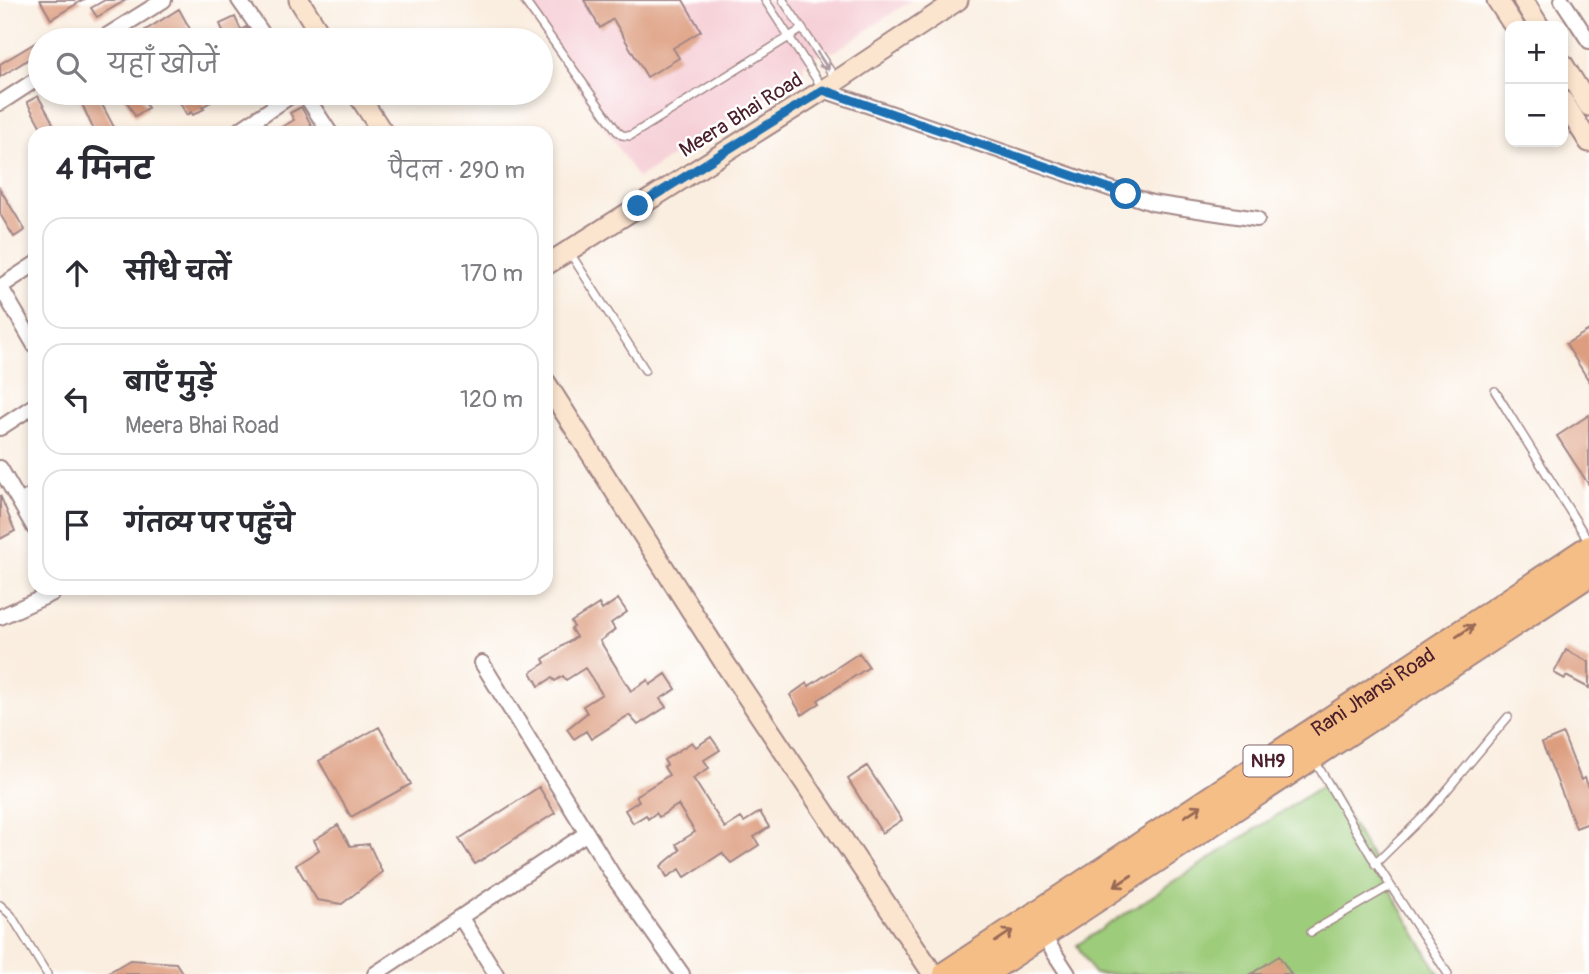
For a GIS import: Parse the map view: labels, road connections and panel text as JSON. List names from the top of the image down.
{
  "streets": {
    "highway": ["Rani Jhansi Road", "NH9"],
    "street": ["Meera Bhai Road"]
  },
  "page": {
    "map_buttons": ["+", "−"],
    "search": "यहाँ खोजें",
    "heading": ["4 मिनट", "पैदल · 290 m"],
    "list": [
      ["सीधे चलें", "170 m"],
      ["बाएँ मुड़ें", "Meera Bhai Road", "120 m"],
      "गंतव्य पर पहुँचे"
    ]
  }
}
